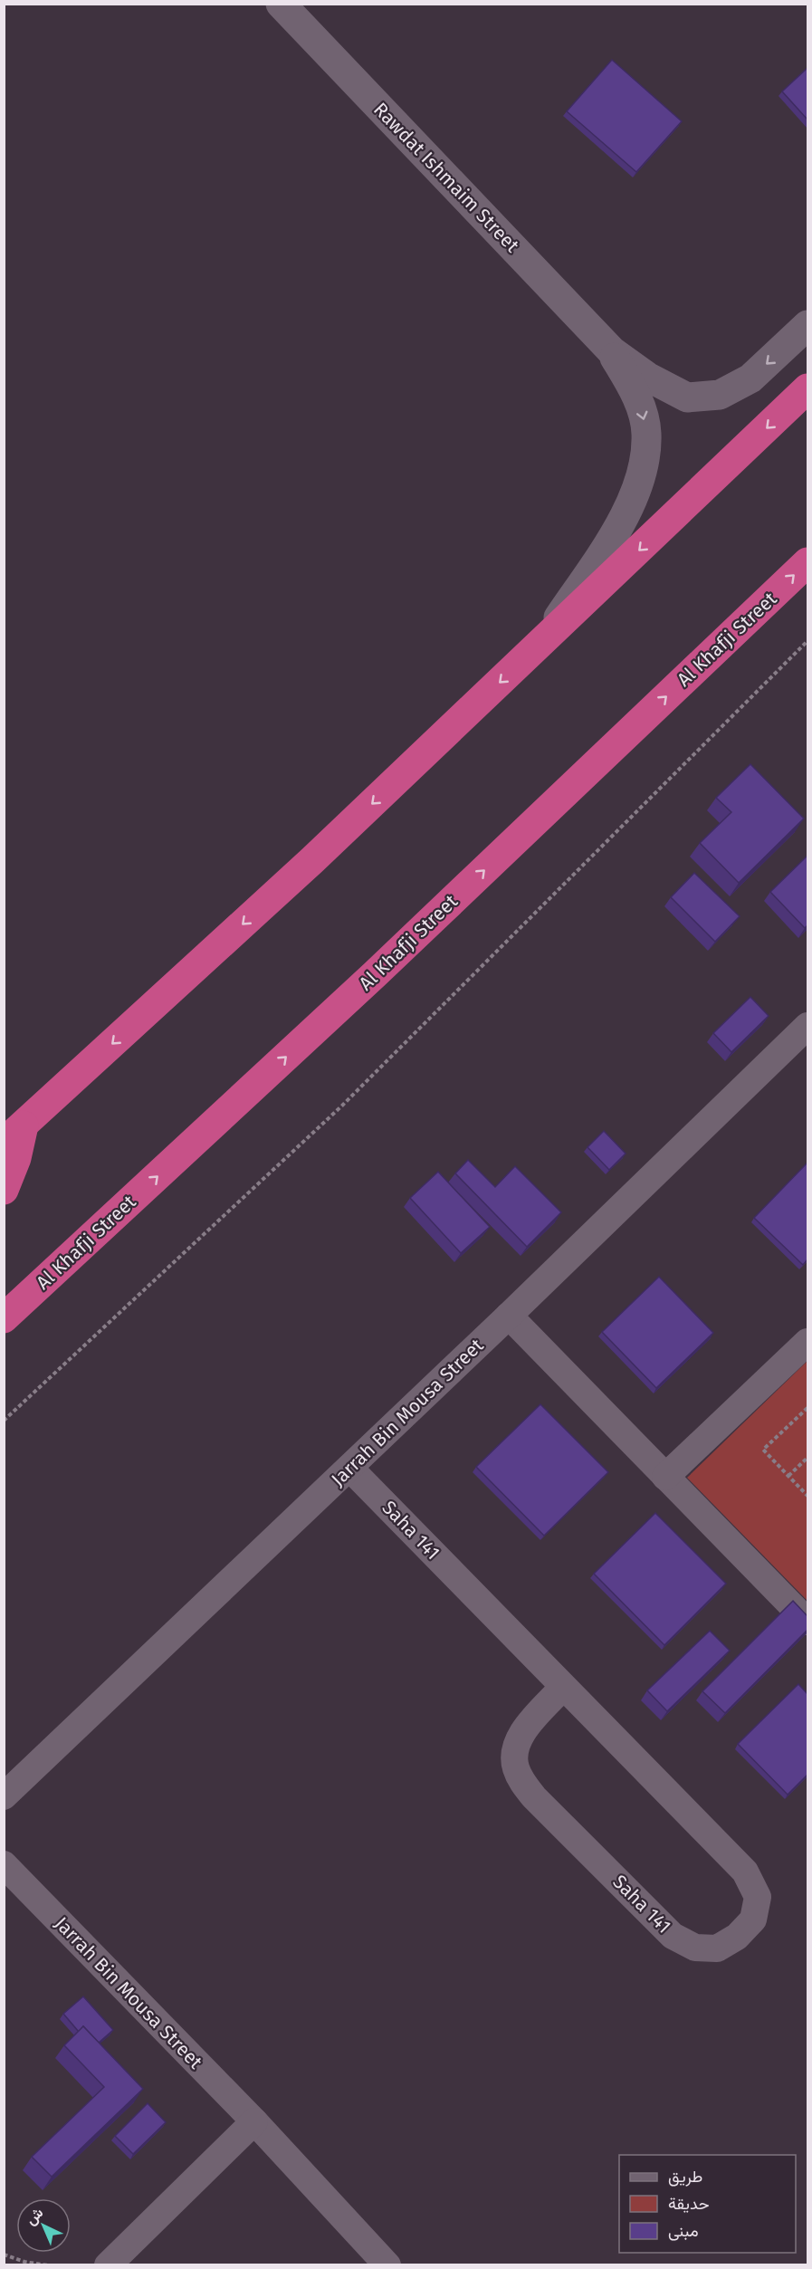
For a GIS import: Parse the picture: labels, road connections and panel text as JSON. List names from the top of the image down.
{
  "streets": {
    "highway": ["Al Khafji Street"],
    "street": ["Rawdat Ishmaim Street", "Jarrah Bin Mousa Street", "Saha 141"]
  },
  "crossings": [
    ["Jarrah Bin Mousa Street", "Saha 141"]
  ],
  "legend": ["طريق", "حديقة", "مبنى"],
  "north": "top left"
}
